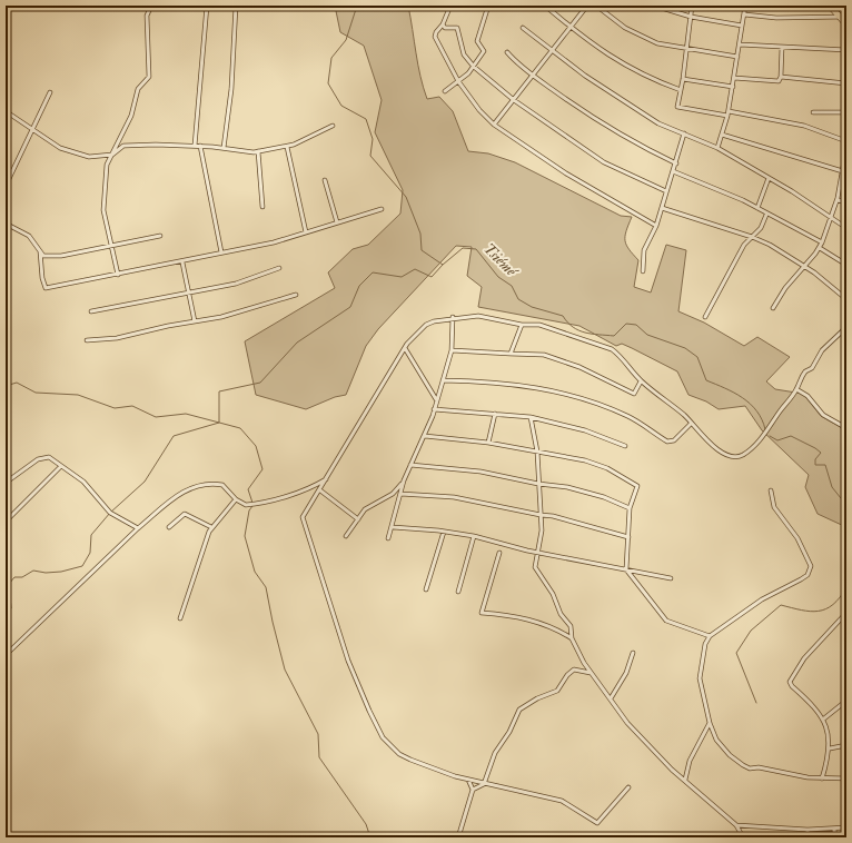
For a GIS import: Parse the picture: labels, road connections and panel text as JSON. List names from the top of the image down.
{
  "water": ["Tsiémé"]
}
